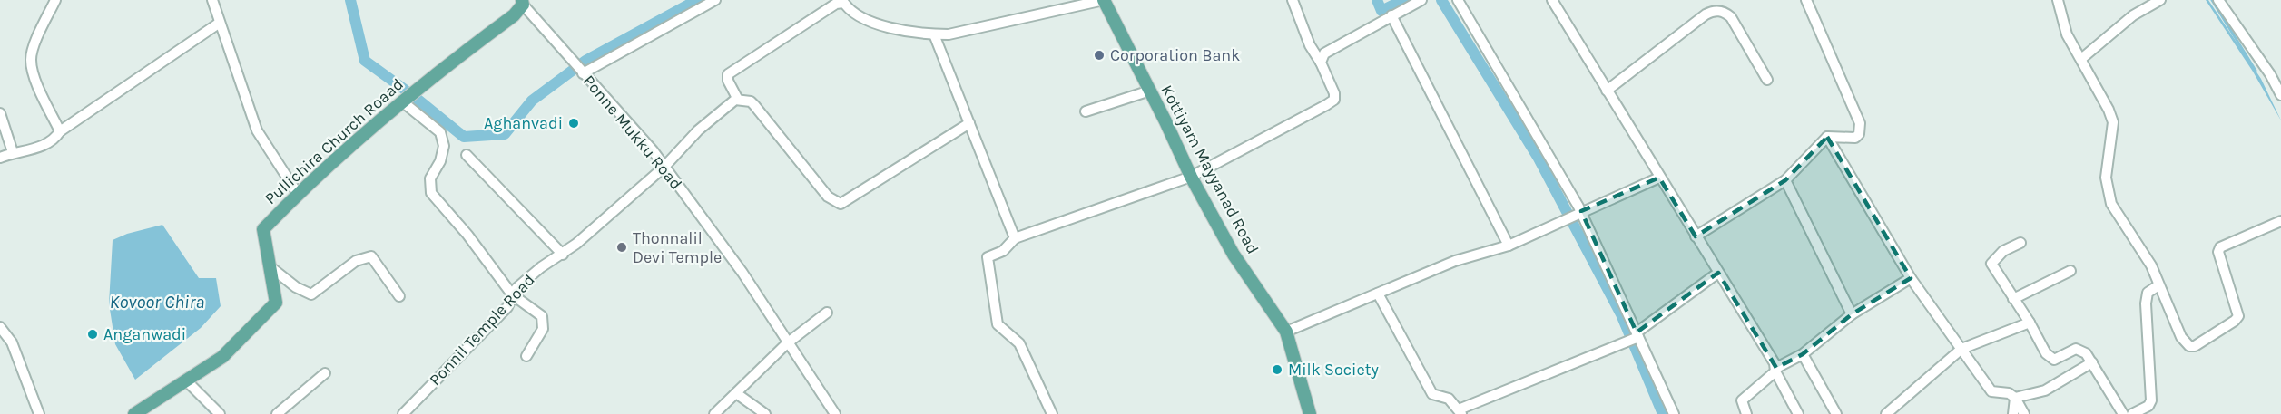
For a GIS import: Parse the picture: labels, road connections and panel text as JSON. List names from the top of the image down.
{
  "streets": {
    "main road": ["Pullichira Church Roaad", "Kottiyam Mayyanad Road"],
    "street": ["Ponne Mukku Road", "Ponnil Temple Road"]
  },
  "crossings": [
    ["Ponne Mukku Road", "Pullichira Church Roaad"],
    ["Ponne Mukku Road", "Ponnil Temple Road"]
  ],
  "water": ["Kovoor Chira"],
  "places": [
    "Corporation Bank",
    "Aghanvadi",
    "Thonnalil Devi Temple",
    "Anganwadi",
    "Milk Society"
  ]
}
